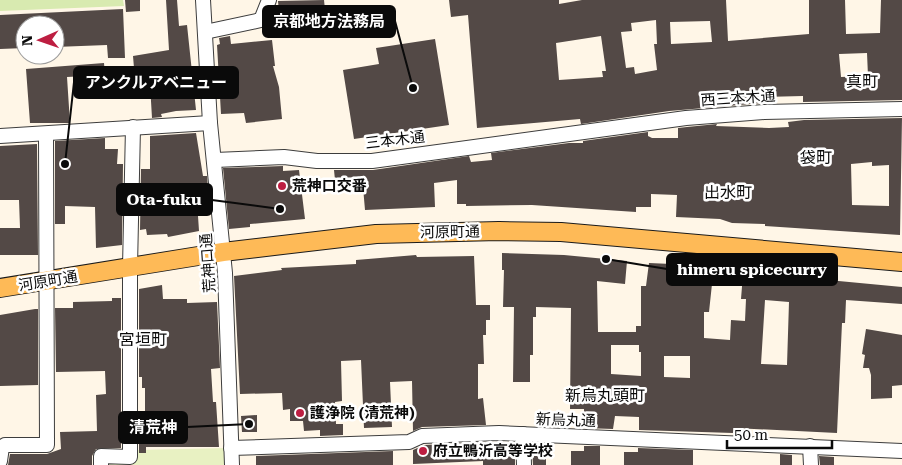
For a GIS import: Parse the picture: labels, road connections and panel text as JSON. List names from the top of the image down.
{
  "streets": {
    "main road": ["河原町通"],
    "street": [
      "西三本木通",
      "三本木通",
      "荒神口通",
      "新烏丸通"
    ]
  },
  "crossings": [
    ["西三本木通", "三本木通"],
    ["三本木通", "荒神口通"],
    ["河原町通", "荒神口通"],
    ["荒神口通", "新烏丸通"]
  ],
  "districts": [
    "真町",
    "袋町",
    "出水町",
    "宮垣町",
    "新烏丸頭町"
  ],
  "places": [
    "京都地方法務局",
    "アンクルアベニュー",
    "荒神口交番",
    "Ota-fuku",
    "himeru spicecurry",
    "護浄院 (清荒神)",
    "清荒神",
    "府立鴨沂高等学校"
  ],
  "scale_bar": "50 m",
  "north": "left"
}
